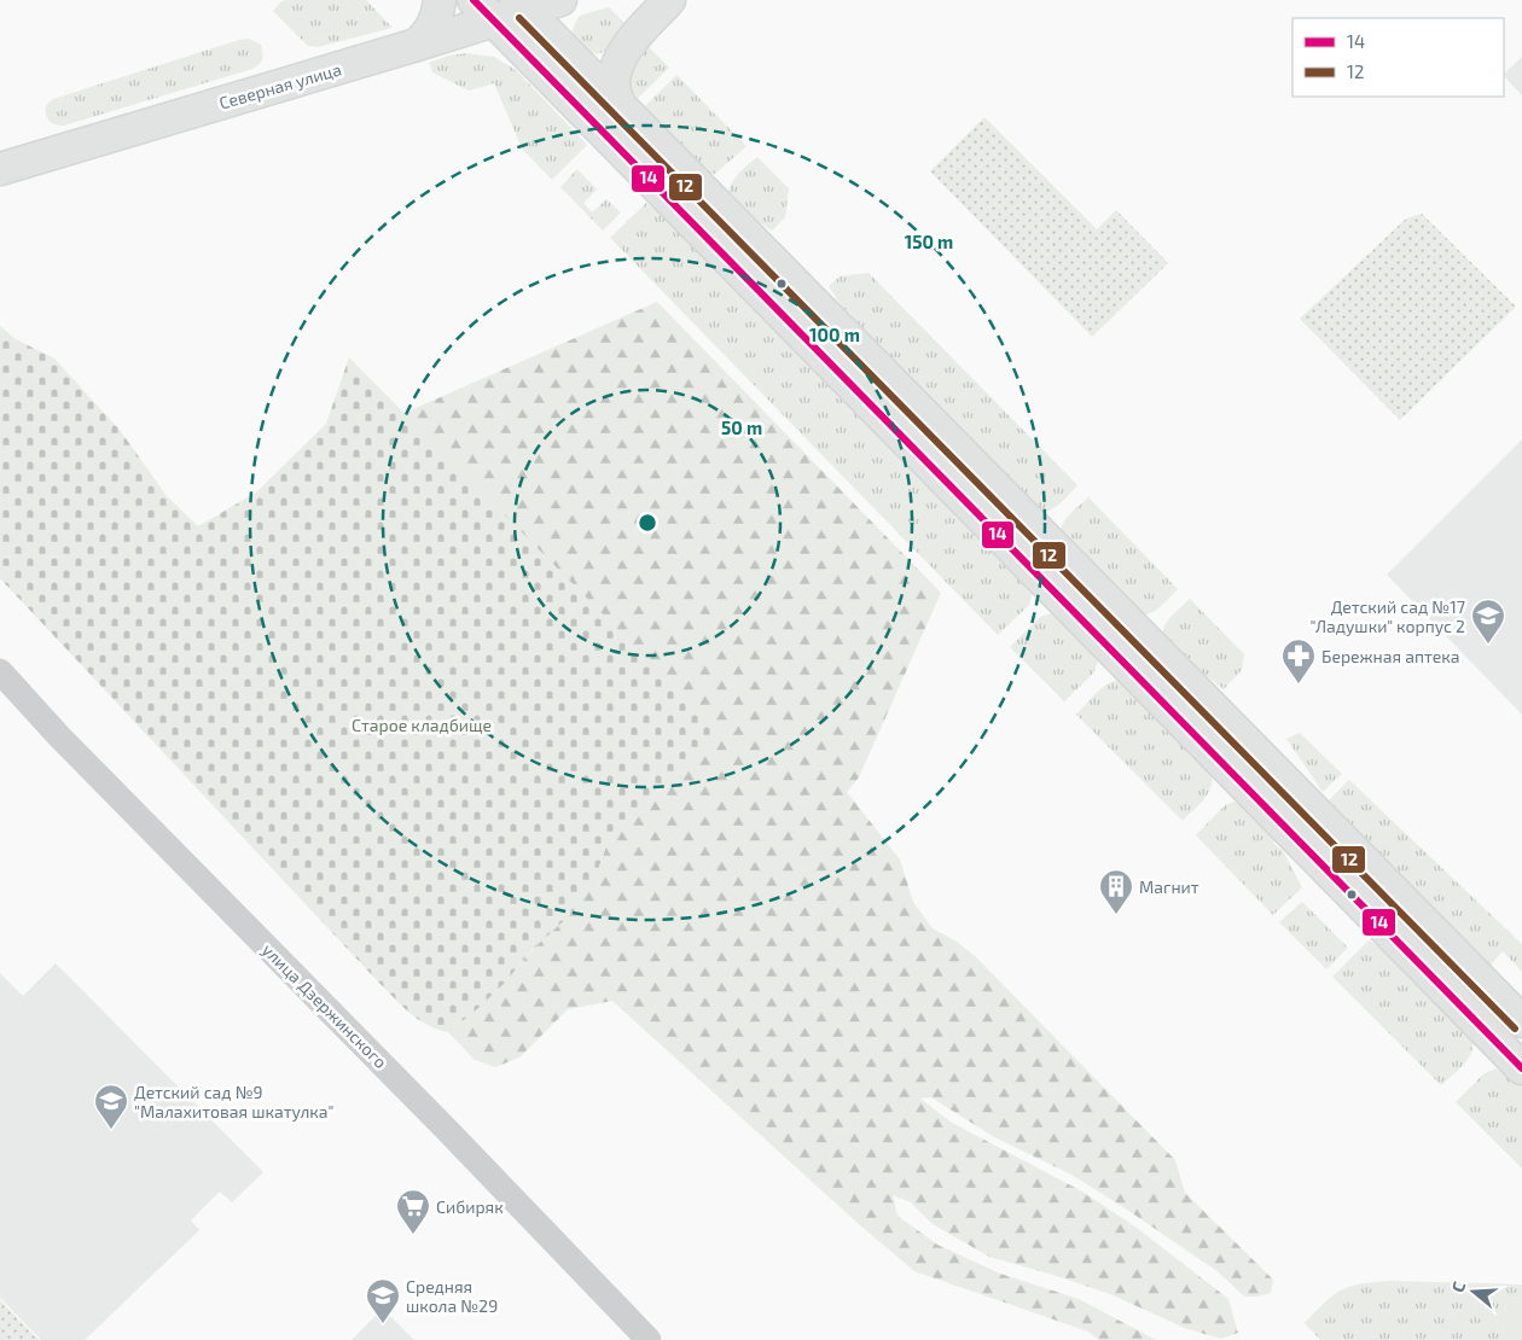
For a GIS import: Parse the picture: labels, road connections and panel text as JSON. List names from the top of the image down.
{
  "streets": {
    "main road": ["Северная улица"],
    "street": ["улица Дзержинского"]
  },
  "parks": ["Старое кладбище"],
  "places": {
    "school or university": ["Детский сад №17 \"Ладушки\" корпус 2", "Детский сад №9 \"Малахитовая шкатулка\"", "Средняя школа №29"],
    "pharmacy": ["Бережная аптека"],
    "building": ["Магнит"],
    "supermarket": ["Сибиряк"]
  },
  "lines": ["transit line 14", "transit line 12"],
  "legend": ["14", "12"],
  "north": "left",
  "rings": ["150 m", "100 m", "50 m"]
}
